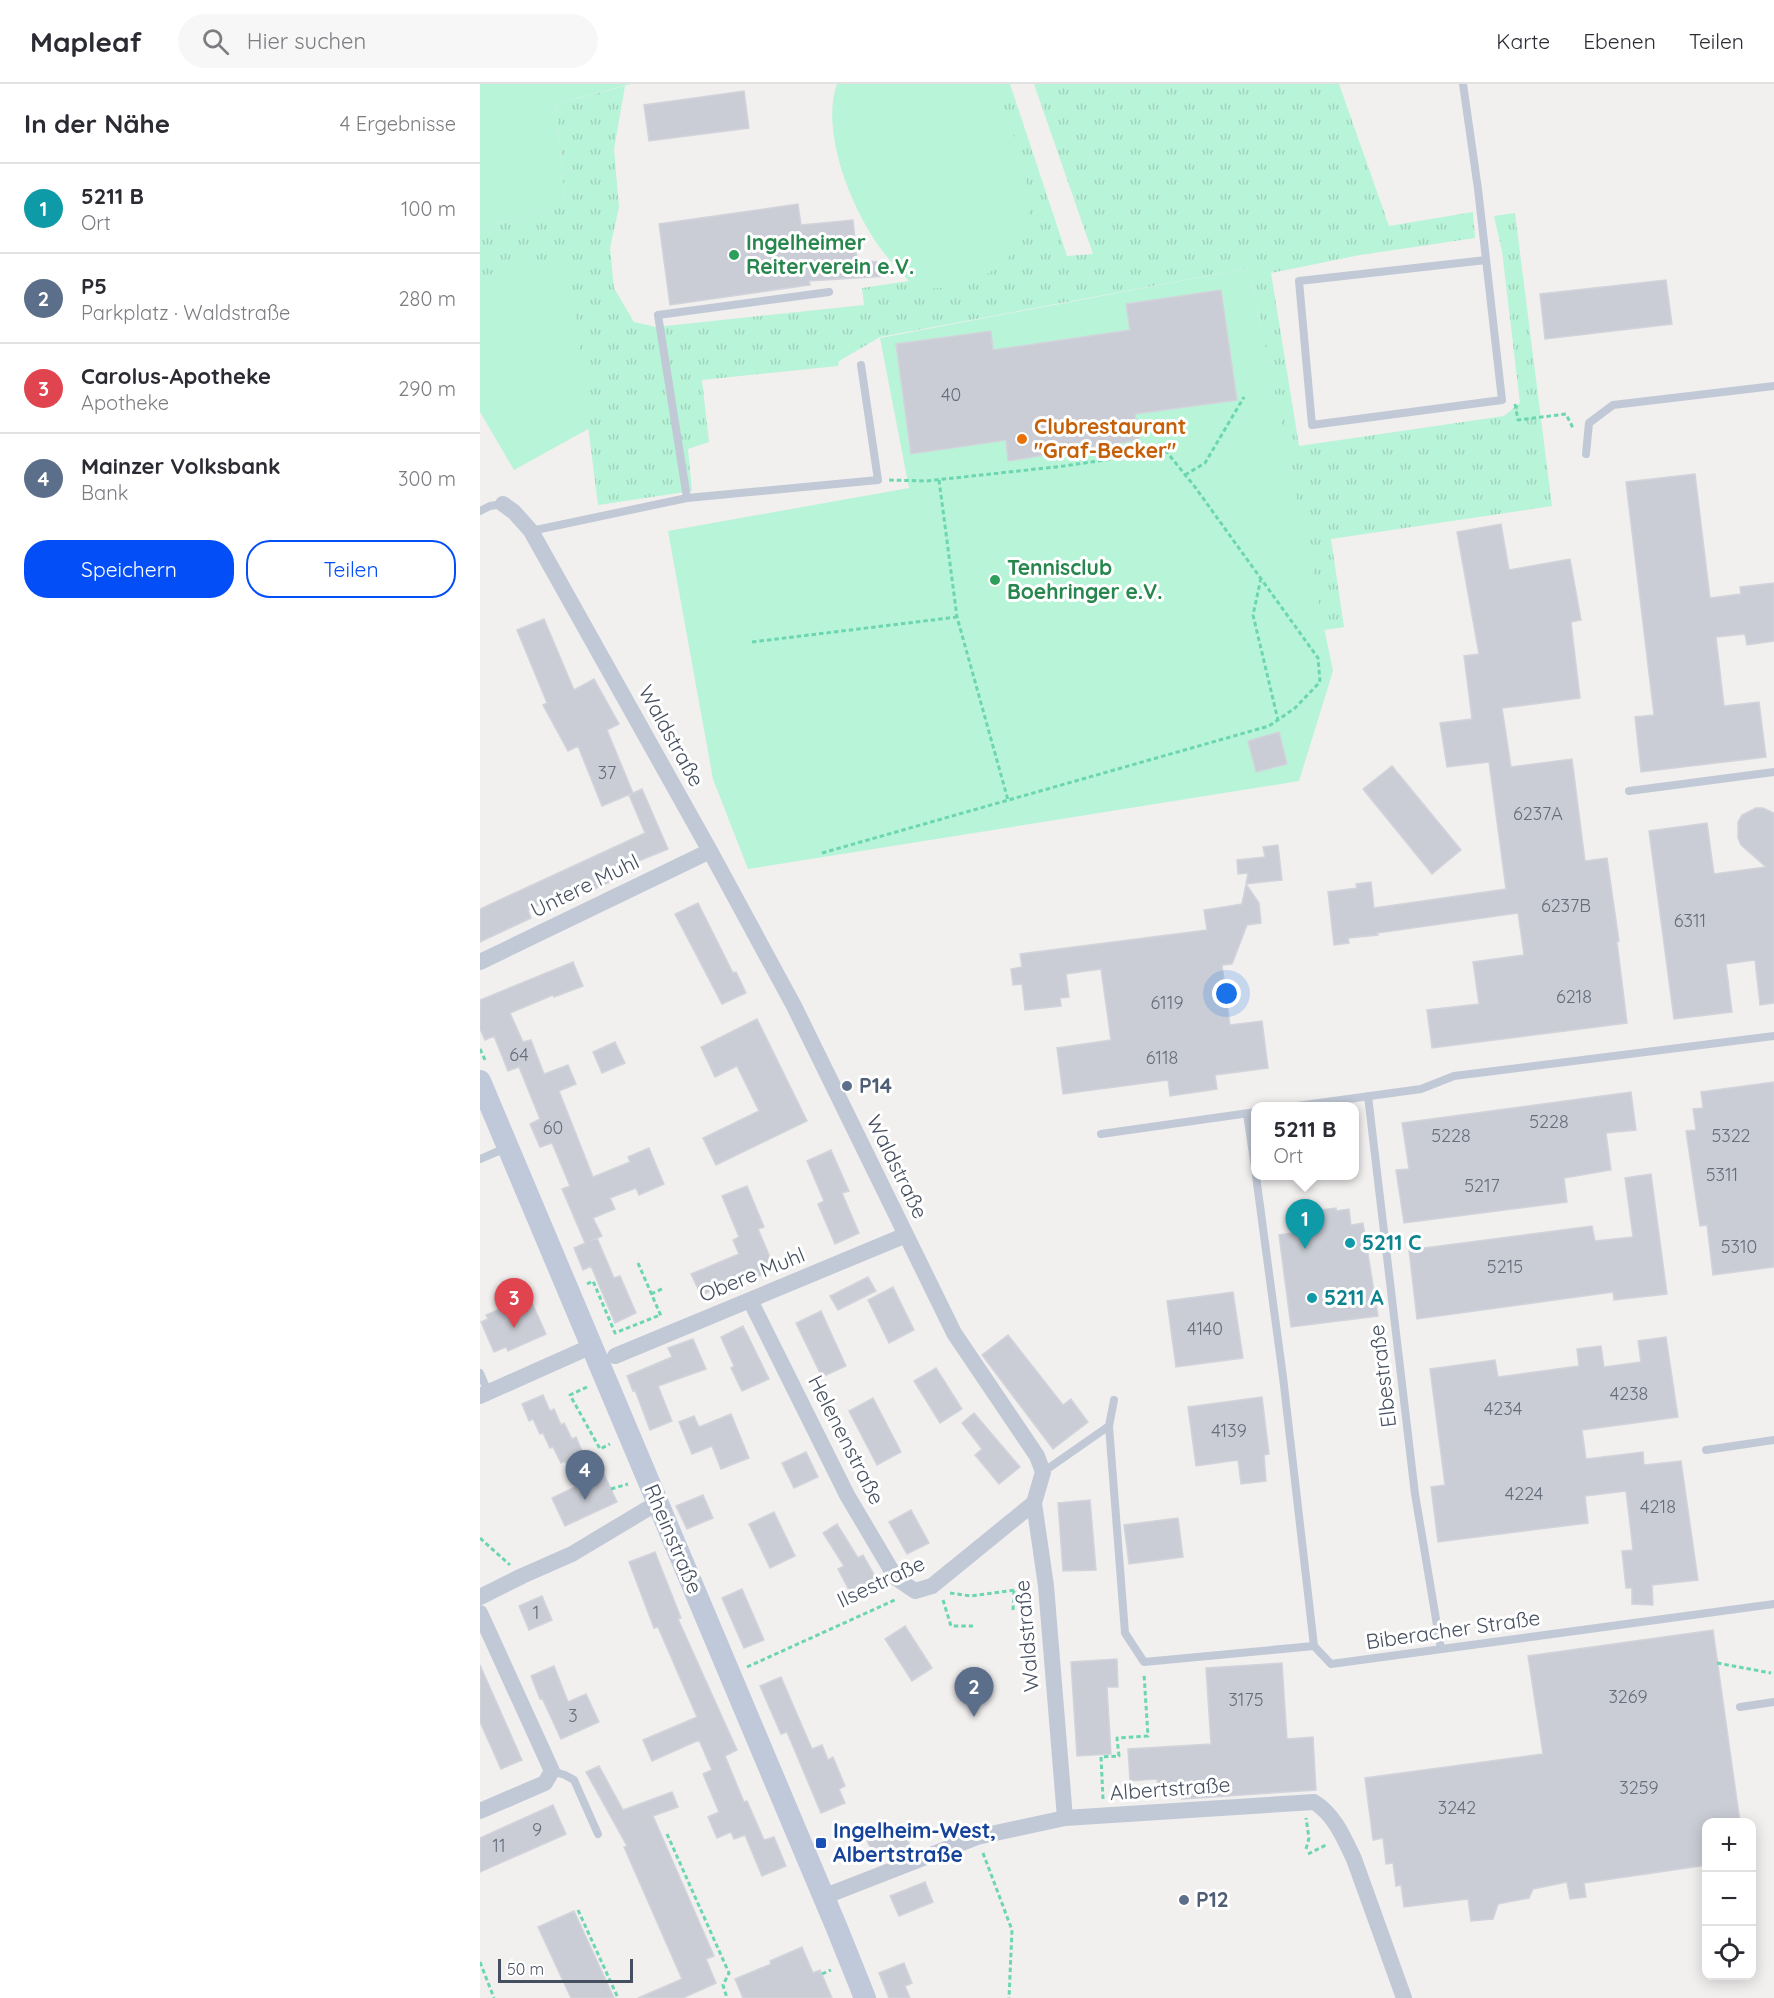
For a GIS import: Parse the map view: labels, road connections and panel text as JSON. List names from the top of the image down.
{
  "streets": {
    "main road": ["Rheinstraße"],
    "street": [
      "Waldstraße",
      "Untere Muhl",
      "Obere Muhl",
      "Helenenstraße",
      "Ilsestraße",
      "Albertstraße"
    ],
    "lane": ["Elbestraße", "Biberacher Straße"]
  },
  "crossings": [
    ["Waldstraße", "Untere Muhl"],
    ["Waldstraße", "Obere Muhl"],
    ["Waldstraße", "Ilsestraße"],
    ["Waldstraße", "Albertstraße"],
    ["Obere Muhl", "Helenenstraße"],
    ["Elbestraße", "Biberacher Straße"],
    ["Helenenstraße", "Ilsestraße"],
    ["Rheinstraße", "Ilsestraße"],
    ["Rheinstraße", "Albertstraße"]
  ],
  "places": {
    "other": [
      "Ingelheimer Reiterverein e.V.",
      "Clubrestaurant \"Graf-Becker\"",
      "Tennisclub Boehringer e.V.",
      "P14",
      "5211 C",
      "5211 A",
      "P12"
    ],
    "transit": ["Ingelheim-West, Albertstraße"]
  },
  "house_numbers": [
    "40",
    "37",
    "6237A",
    "6237B",
    "6311",
    "6218",
    "6119",
    "64",
    "6118",
    "5228",
    "60",
    "5228",
    "5322",
    "5311",
    "5217",
    "5310",
    "5215",
    "4140",
    "4238",
    "4234",
    "4139",
    "4224",
    "4218",
    "1",
    "3269",
    "3175",
    "3",
    "3259",
    "3242",
    "9",
    "11"
  ],
  "scale_bar": "50 m",
  "page": {
    "header": "Mapleaf",
    "search": "Hier suchen",
    "nav": ["Karte", "Ebenen", "Teilen"],
    "heading": ["In der Nähe", "4 Ergebnisse"],
    "list": [
      {
        "mark": "1",
        "name": "5211 B",
        "note": "Ort",
        "value": "100 m"
      },
      {
        "mark": "2",
        "name": "P5",
        "note": "Parkplatz · Waldstraße",
        "value": "280 m"
      },
      {
        "mark": "3",
        "name": "Carolus-Apotheke",
        "note": "Apotheke",
        "value": "290 m"
      },
      {
        "mark": "4",
        "name": "Mainzer Volksbank",
        "note": "Bank",
        "value": "300 m"
      }
    ],
    "buttons": ["Speichern", "Teilen"],
    "popup": ["5211 B", "Ort"],
    "pins": [
      "1",
      "3",
      "4",
      "2"
    ],
    "map_buttons": ["+", "−"],
    "scale": "50 m"
  }
}
